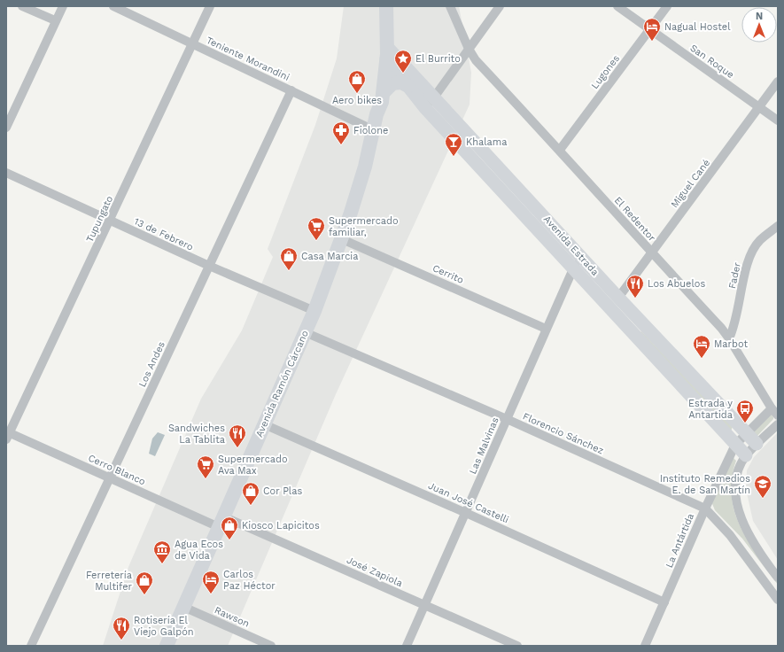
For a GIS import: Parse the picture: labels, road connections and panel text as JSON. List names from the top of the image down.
{
  "streets": {
    "main road": ["Avenida Estrada", "Avenida Ramón Cárcano"],
    "street": [
      "Teniente Morandini",
      "San Roque",
      "Lugones",
      "Miguel Cané",
      "Tupungato",
      "El Redentor",
      "13 de Febrero",
      "Cerrito",
      "Fader",
      "Los Andes",
      "Florencio Sánchez",
      "Las Malvinas",
      "Cerro Blanco",
      "Juan José Castelli",
      "La Antártida",
      "José Zapiola",
      "Rawson"
    ]
  },
  "crossings": [
    ["Teniente Morandini", "Tupungato"],
    ["Teniente Morandini", "Los Andes"],
    ["Teniente Morandini", "Avenida Ramón Cárcano"],
    ["San Roque", "Lugones"],
    ["San Roque", "Miguel Cané"],
    ["Lugones", "El Redentor"],
    ["Miguel Cané", "El Redentor"],
    ["Miguel Cané", "Avenida Estrada"],
    ["Tupungato", "13 de Febrero"],
    ["Tupungato", "Cerro Blanco"],
    ["El Redentor", "Avenida Estrada"],
    ["El Redentor", "Fader"],
    ["El Redentor", "La Antártida"],
    ["13 de Febrero", "Los Andes"],
    ["13 de Febrero", "Avenida Ramón Cárcano"],
    ["Avenida Estrada", "Avenida Ramón Cárcano"],
    ["Avenida Estrada", "Las Malvinas"],
    ["Avenida Estrada", "La Antártida"],
    ["Cerrito", "Avenida Ramón Cárcano"],
    ["Cerrito", "Las Malvinas"],
    ["Los Andes", "Cerro Blanco"],
    ["Avenida Ramón Cárcano", "Florencio Sánchez"],
    ["Avenida Ramón Cárcano", "Cerro Blanco"],
    ["Avenida Ramón Cárcano", "Juan José Castelli"],
    ["Avenida Ramón Cárcano", "José Zapiola"],
    ["Avenida Ramón Cárcano", "Rawson"],
    ["Florencio Sánchez", "Las Malvinas"],
    ["Florencio Sánchez", "La Antártida"],
    ["Las Malvinas", "Juan José Castelli"],
    ["Las Malvinas", "José Zapiola"],
    ["Cerro Blanco", "José Zapiola"],
    ["Juan José Castelli", "La Antártida"]
  ],
  "places": {
    "hotel": ["Nagual Hostel", "Marbot", "Carlos Paz Héctor"],
    "place": ["El Burrito"],
    "shop": [
      "Aero bikes",
      "Casa Marcia",
      "Cor Plas",
      "Kiosco Lapicitos",
      "Ferretería Multifer"
    ],
    "pharmacy": ["Fiolone"],
    "bar": ["Khalama"],
    "supermarket": ["Supermercado familiar,", "Supermercado Ava Max"],
    "restaurant": ["Los Abuelos", "Sandwiches La Tablita", "Rotisería El Viejo Galpón"],
    "bus stop": ["Estrada y Antartida"],
    "school or university": ["Instituto Remedios E. de San Martín"],
    "museum": ["Agua Ecos de Vida"]
  },
  "north": "top"
}
